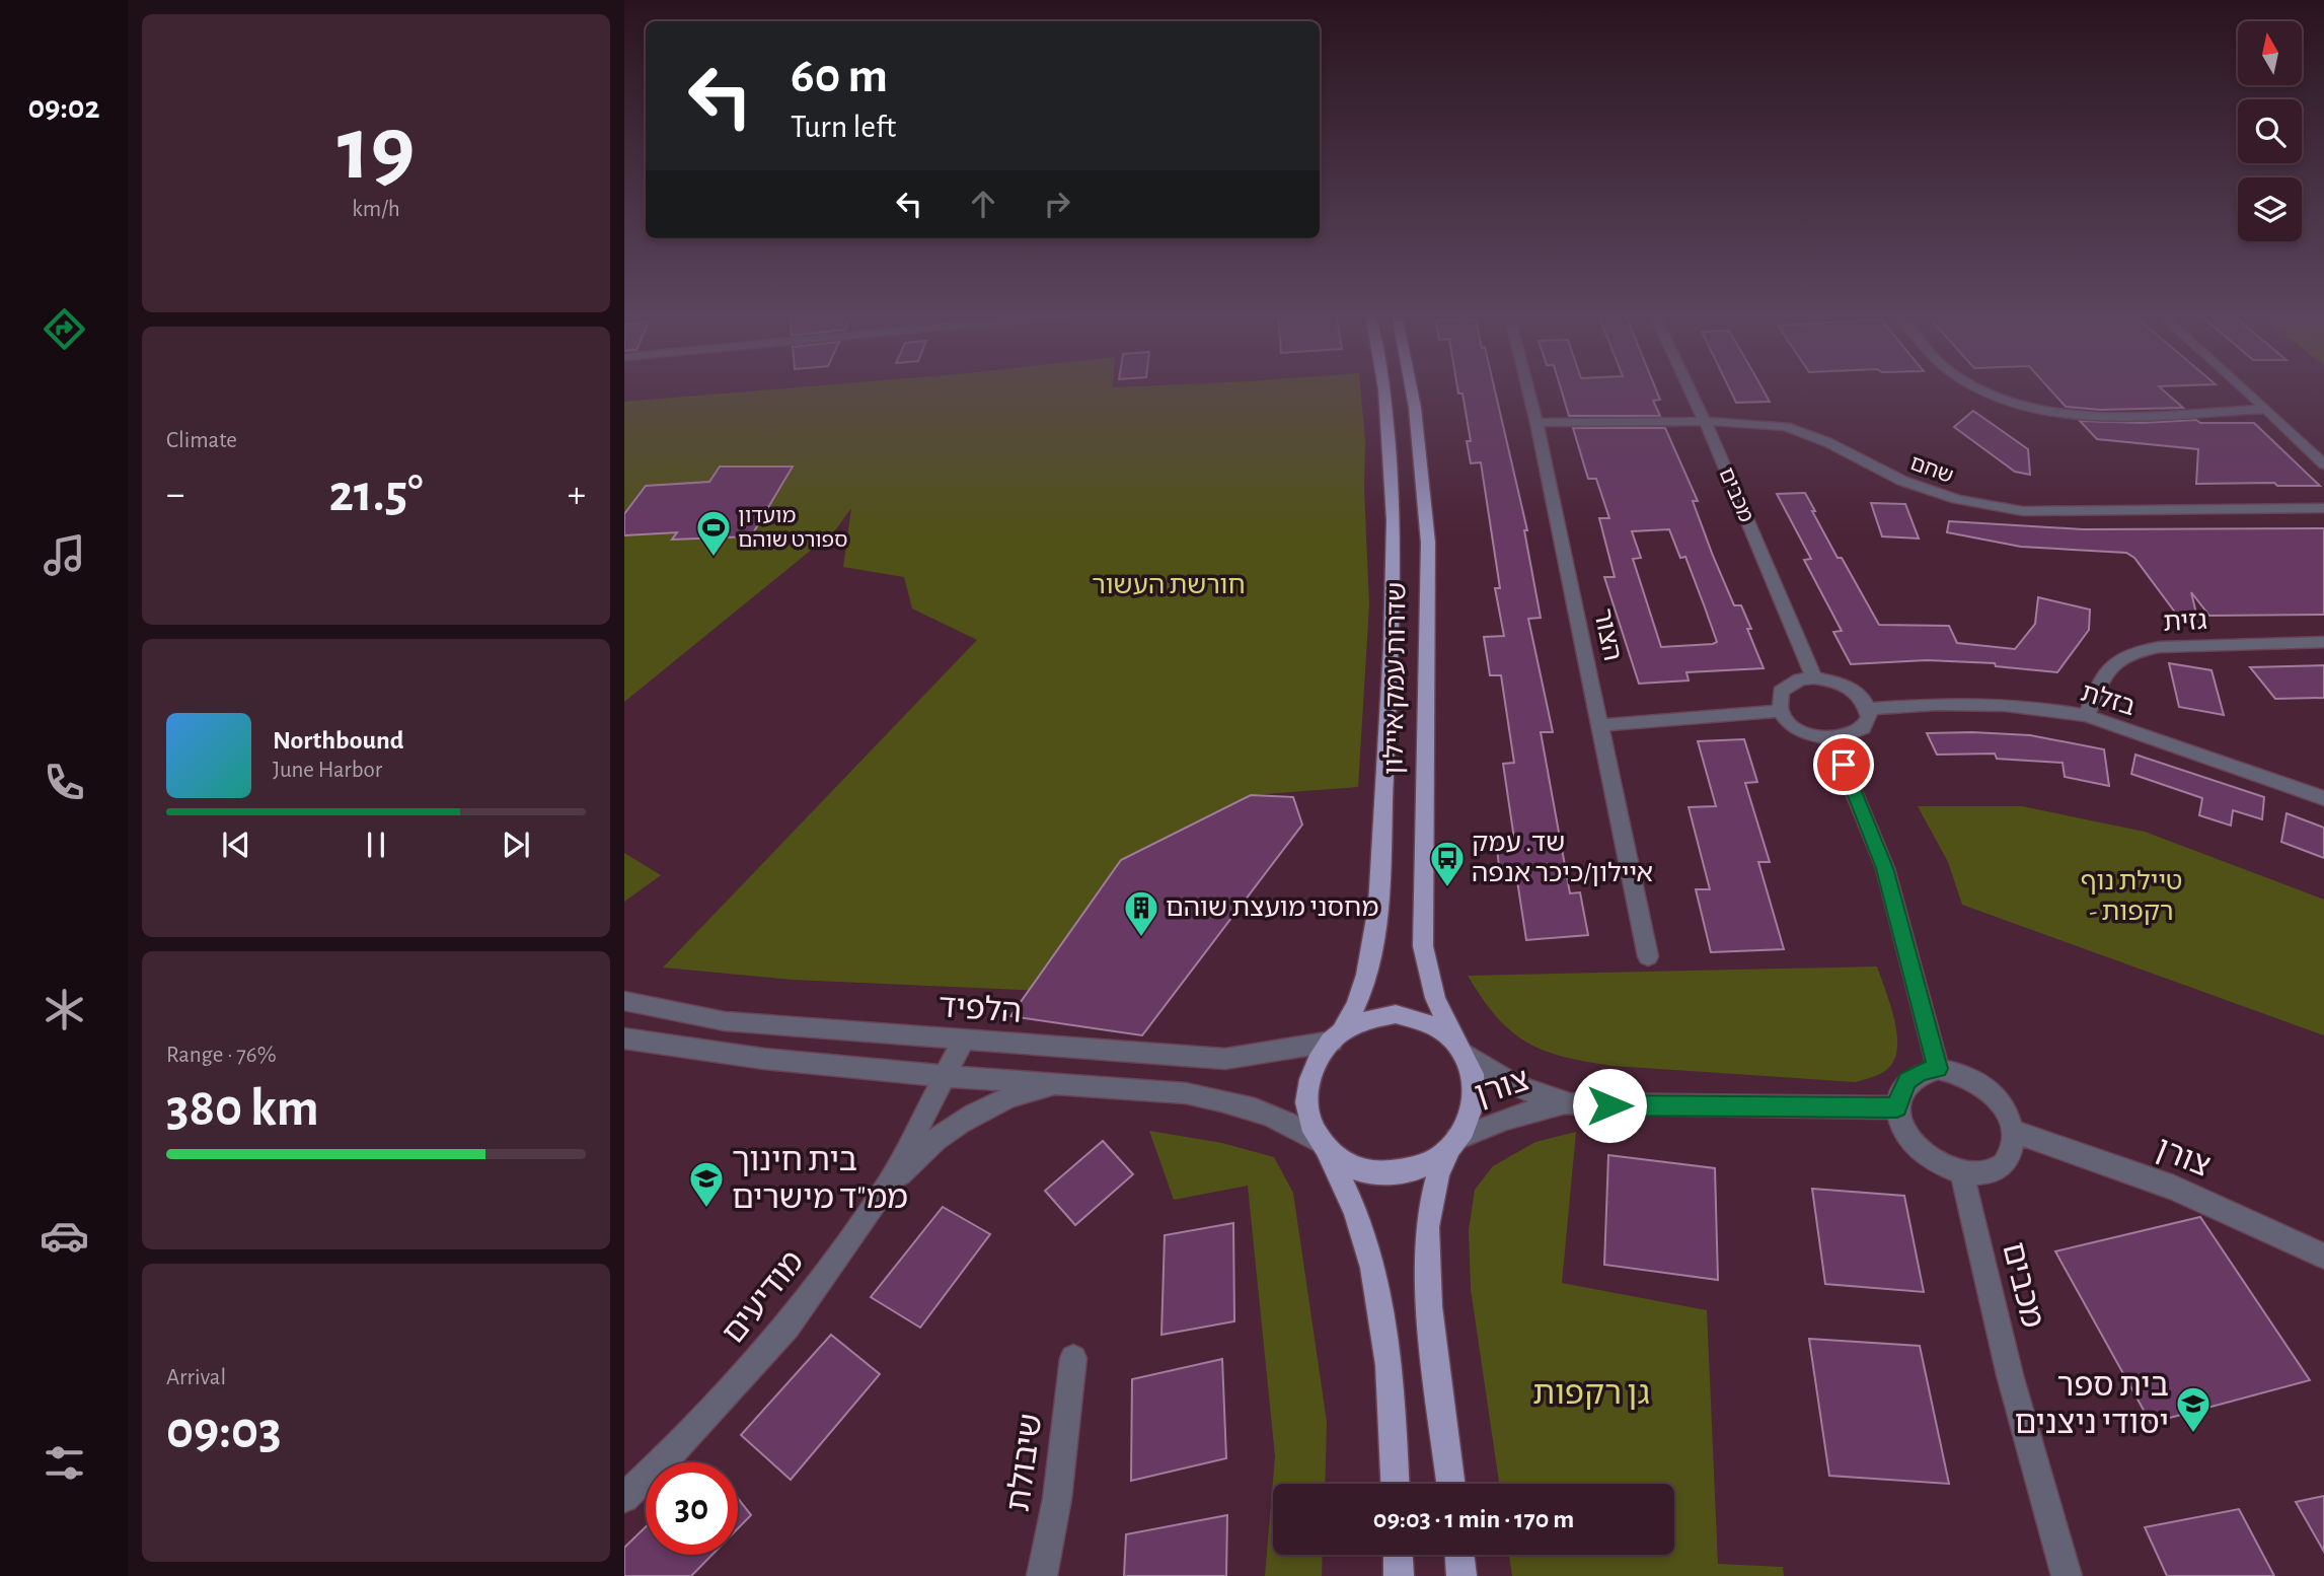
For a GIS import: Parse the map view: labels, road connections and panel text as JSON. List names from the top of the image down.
{
  "streets": {
    "main road": ["שדרות עמק איילון"],
    "street": [
      "שחם",
      "מכבים",
      "גזית",
      "הצור",
      "בזלת",
      "הלפיד",
      "צורן",
      "מודיעים",
      "שיבולת"
    ]
  },
  "crossings": [
    ["שחם", "מכבים"],
    ["שחם", "הצור"],
    ["מכבים", "בזלת"],
    ["מכבים", "צורן"],
    ["גזית", "בזלת"],
    ["שדרות עמק איילון", "הלפיד"],
    ["שדרות עמק איילון", "צורן"],
    ["הלפיד", "צורן"],
    ["הלפיד", "מודיעים"]
  ],
  "parks": ["חורשת העשור", "טיילת נוף - רקפות", "גן רקפות"],
  "places": {
    "sports": ["מועדון ספורט שוהם"],
    "bus stop": ["שד. עמק איילון/כיכר אנפה"],
    "building": ["מחסני מועצת שוהם"],
    "school or university": ["בית חינוך ממ\"ד מישרים", "בית ספר יסודי ניצנים"]
  },
  "north": "top",
  "page": {
    "tabs": "09:02",
    "tile": [
      ["19", "km/h"],
      "Climate",
      ["Range · 76%", "380 km"],
      ["Arrival", "09:03"]
    ],
    "turn": ["60 m", "Turn left"],
    "heat": ["−", "21.5°", "+"],
    "song": ["Northbound", "June Harbor"],
    "limit": "30",
    "trip": "09:03 · 1 min · 170 m"
  }
}
